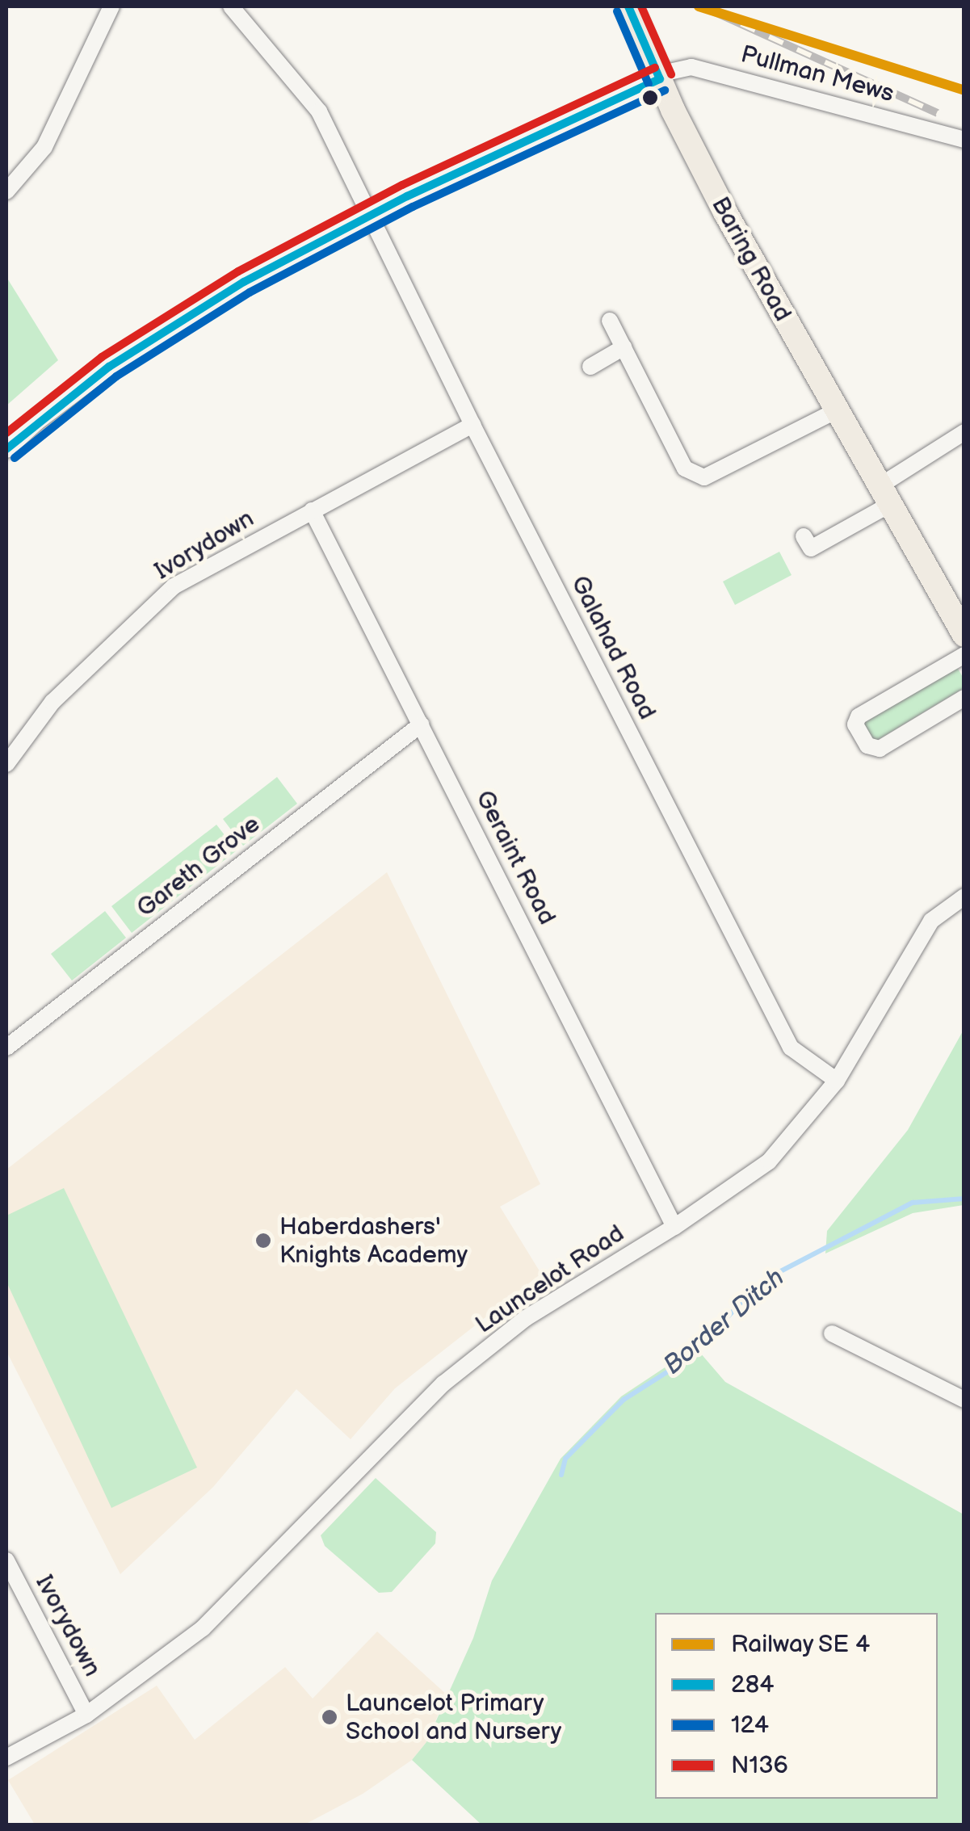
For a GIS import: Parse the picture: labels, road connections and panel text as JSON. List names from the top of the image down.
{
  "streets": {
    "main road": ["Baring Road"],
    "street": [
      "Pullman Mews",
      "Ivorydown",
      "Galahad Road",
      "Geraint Road",
      "Gareth Grove",
      "Launcelot Road"
    ]
  },
  "crossings": [
    ["Pullman Mews", "Baring Road"],
    ["Ivorydown", "Galahad Road"],
    ["Ivorydown", "Geraint Road"],
    ["Ivorydown", "Launcelot Road"],
    ["Galahad Road", "Launcelot Road"],
    ["Geraint Road", "Gareth Grove"],
    ["Geraint Road", "Launcelot Road"]
  ],
  "water": ["Border Ditch"],
  "places": ["Haberdashers' Knights Academy", "Launcelot Primary School and Nursery"],
  "lines": ["transit line 284", "transit line N136", "transit line 124"],
  "legend": [
    "Railway SE 4",
    "284",
    "124",
    "N136"
  ]
}
